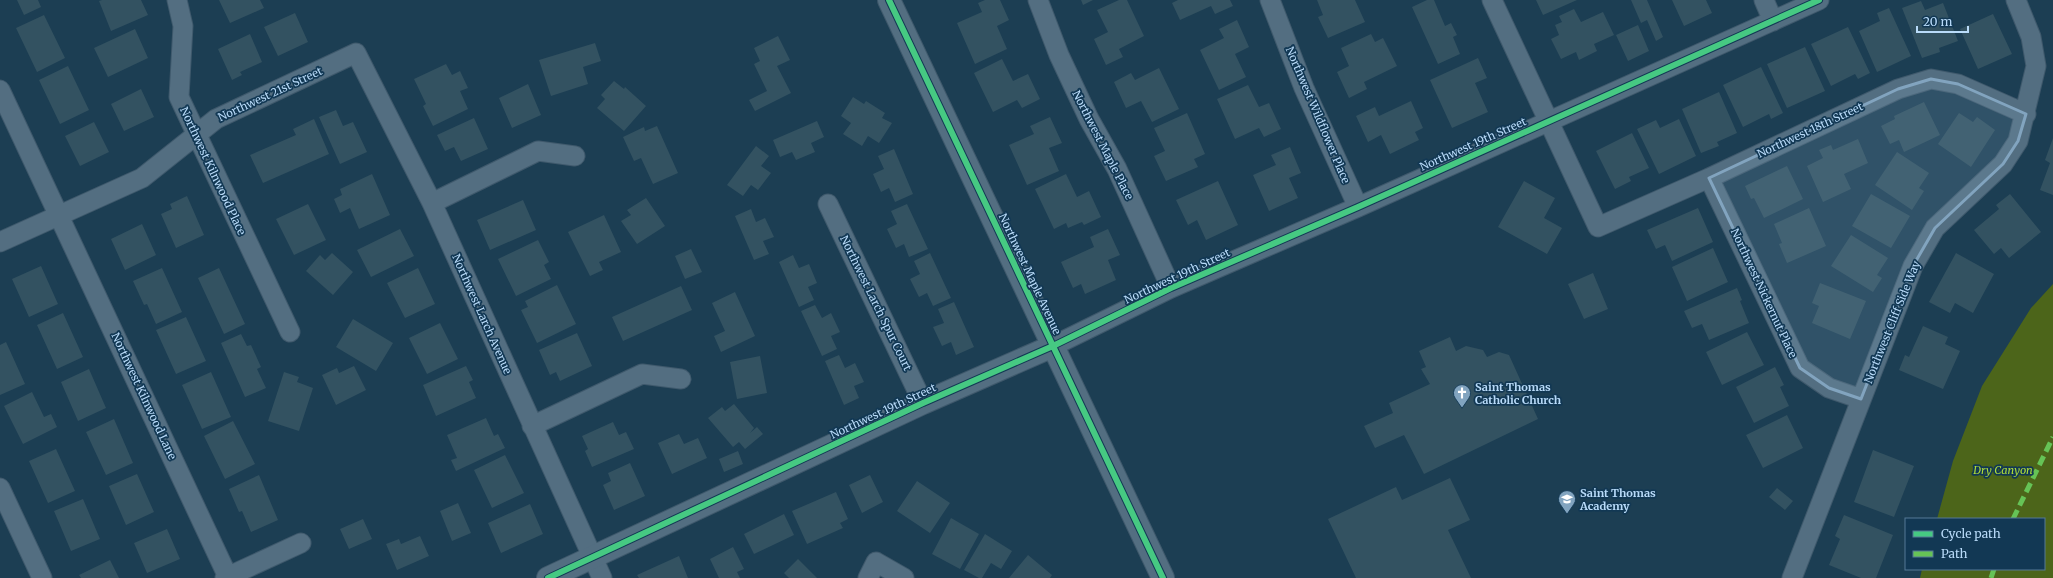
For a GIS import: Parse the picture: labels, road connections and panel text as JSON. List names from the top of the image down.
{
  "streets": {
    "main road": ["Northwest 19th Street", "Northwest Maple Avenue"],
    "street": [
      "Northwest 21st Street",
      "Northwest Wildflower Place",
      "Northwest 18th Street",
      "Northwest Maple Place",
      "Northwest Kilnwood Place",
      "Northwest Nickernut Place",
      "Northwest Larch Spur Court",
      "Northwest Larch Avenue",
      "Northwest Cliff Side Way",
      "Northwest Kilnwood Lane"
    ]
  },
  "crossings": [
    ["Northwest 21st Street", "Northwest Kilnwood Place"],
    ["Northwest 21st Street", "Northwest Larch Avenue"],
    ["Northwest 21st Street", "Northwest Kilnwood Lane"],
    ["Northwest Wildflower Place", "Northwest 19th Street"],
    ["Northwest 18th Street", "Northwest 19th Street"],
    ["Northwest 18th Street", "Northwest Nickernut Place"],
    ["Northwest 18th Street", "Northwest Cliff Side Way"],
    ["Northwest 19th Street", "Northwest Maple Place"],
    ["Northwest 19th Street", "Northwest Maple Avenue"],
    ["Northwest 19th Street", "Northwest Larch Spur Court"],
    ["Northwest 19th Street", "Northwest Larch Avenue"],
    ["Northwest Nickernut Place", "Northwest Cliff Side Way"]
  ],
  "parks": ["Dry Canyon"],
  "places": {
    "church": ["Saint Thomas Catholic Church"],
    "school or university": ["Saint Thomas Academy"]
  },
  "legend": ["Cycle path", "Path"],
  "scale_bar": "20 m"
}
